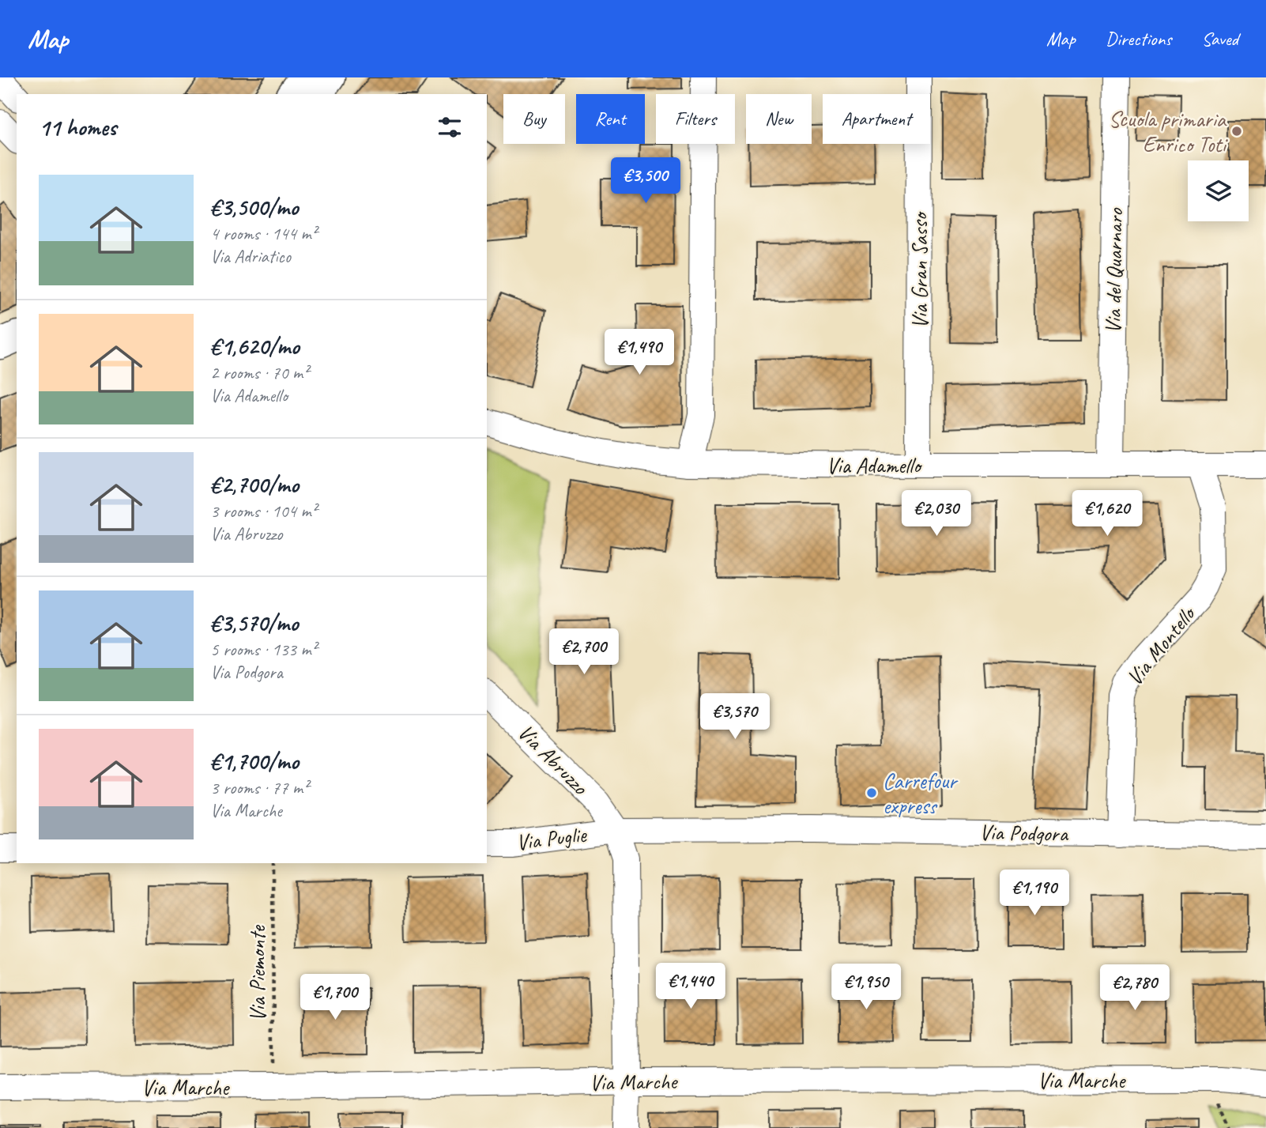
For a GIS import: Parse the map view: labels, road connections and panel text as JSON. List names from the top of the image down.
{
  "streets": {
    "street": [
      "Via Gran Sasso",
      "Via del Quarnaro",
      "Via Adamello",
      "Via Montello",
      "Via Abruzzo",
      "Via Podgora",
      "Via Puglie",
      "Via Marche"
    ],
    "path": ["Via Piemonte"]
  },
  "crossings": [
    ["Via Gran Sasso", "Via Adamello"],
    ["Via del Quarnaro", "Via Adamello"],
    ["Via Adamello", "Via Montello"],
    ["Via Montello", "Via Podgora"],
    ["Via Abruzzo", "Via Podgora"],
    ["Via Abruzzo", "Via Puglie"],
    ["Via Abruzzo", "Via Marche"],
    ["Via Podgora", "Via Puglie"],
    ["Via Piemonte", "Via Marche"]
  ],
  "places": ["Scuola primaria Enrico Toti", "Carrefour express"],
  "page": {
    "header": "Map",
    "nav": ["Map", "Directions", "Saved"],
    "chip": [
      "Buy",
      "Rent",
      "Filters",
      "New",
      "Apartment"
    ],
    "heading": "11 homes",
    "price": [
      "€3,500",
      "€1,490",
      "€2,030",
      "€1,620",
      "€2,700",
      "€3,570",
      "€1,190",
      "€1,440",
      "€1,950",
      "€2,780",
      "€1,700"
    ],
    "list": [
      {
        "name": "€3,500/mo",
        "note": "4 rooms · 144 m² · Via Adriatico"
      },
      {
        "name": "€1,620/mo",
        "note": "2 rooms · 70 m² · Via Adamello"
      },
      {
        "name": "€2,700/mo",
        "note": "3 rooms · 104 m² · Via Abruzzo"
      },
      {
        "name": "€3,570/mo",
        "note": "5 rooms · 133 m² · Via Podgora"
      },
      {
        "name": "€1,700/mo",
        "note": "3 rooms · 77 m² · Via Marche"
      }
    ]
  }
}
